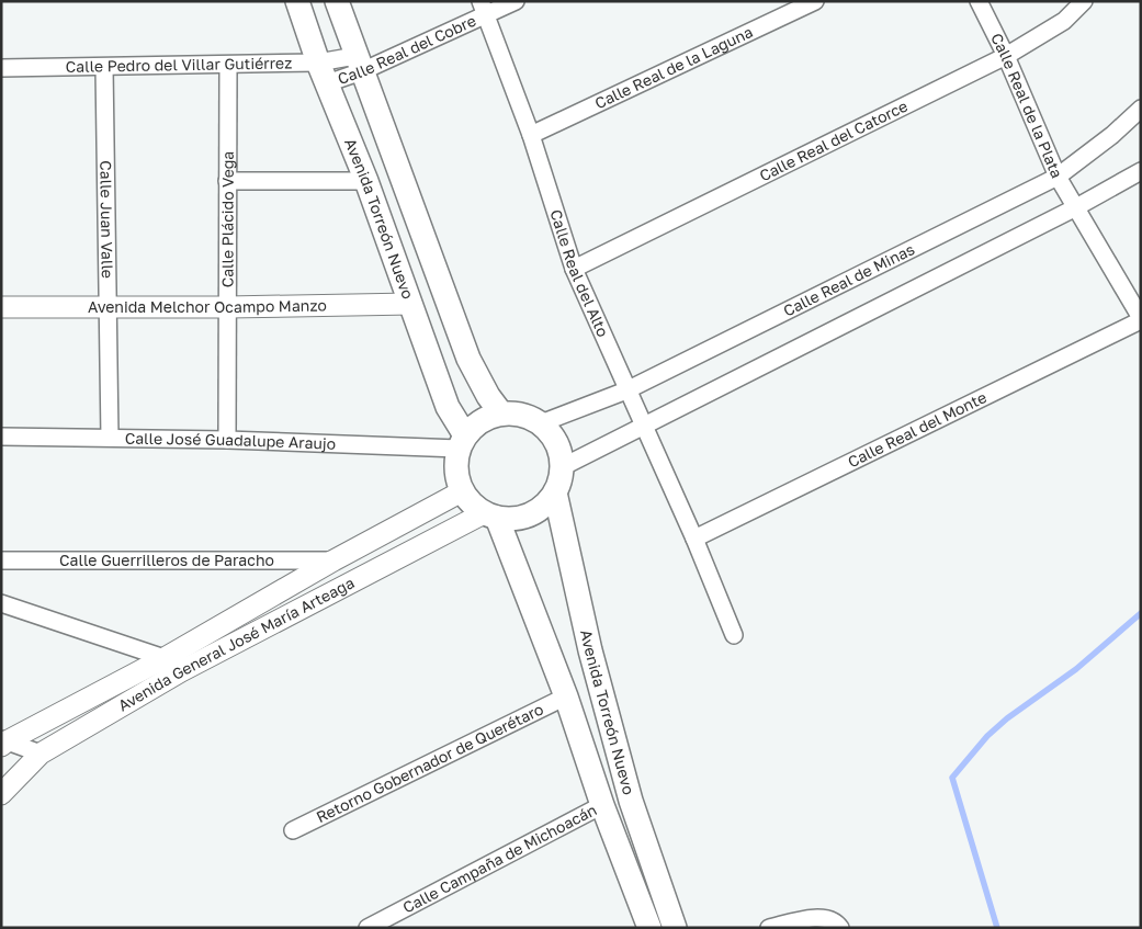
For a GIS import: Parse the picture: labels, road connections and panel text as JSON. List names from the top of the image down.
{
  "streets": {
    "main road": ["Avenida Torreón Nuevo"],
    "street": [
      "Calle Real del Cobre",
      "Calle Pedro del Villar Gutiérrez",
      "Calle Real de la Laguna",
      "Calle Real de la Plata",
      "Calle Real del Catorce",
      "Calle Juan Valle",
      "Calle Plácido Vega",
      "Calle Real del Alto",
      "Calle Real de Minas",
      "Avenida Melchor Ocampo Manzo",
      "Calle Real del Monte",
      "Calle José Guadalupe Araujo",
      "Calle Guerrilleros de Paracho",
      "Avenida General José María Arteaga",
      "Retorno Gobernador de Querétaro",
      "Calle Campaña de Michoacán"
    ]
  },
  "crossings": [
    ["Calle Real del Cobre", "Calle Pedro del Villar Gutiérrez"],
    ["Calle Real del Cobre", "Avenida Torreón Nuevo"],
    ["Calle Real del Cobre", "Calle Real del Alto"],
    ["Calle Pedro del Villar Gutiérrez", "Calle Juan Valle"],
    ["Calle Pedro del Villar Gutiérrez", "Calle Plácido Vega"],
    ["Calle Pedro del Villar Gutiérrez", "Avenida Torreón Nuevo"],
    ["Calle Real de la Laguna", "Calle Real del Alto"],
    ["Calle Real de la Plata", "Calle Real del Catorce"],
    ["Calle Real de la Plata", "Calle Real de Minas"],
    ["Calle Real de la Plata", "Calle Real del Monte"],
    ["Calle Real del Catorce", "Calle Real del Alto"],
    ["Calle Juan Valle", "Avenida Melchor Ocampo Manzo"],
    ["Calle Juan Valle", "Calle José Guadalupe Araujo"],
    ["Calle Plácido Vega", "Avenida Melchor Ocampo Manzo"],
    ["Calle Plácido Vega", "Calle José Guadalupe Araujo"],
    ["Avenida Torreón Nuevo", "Calle Real de Minas"],
    ["Avenida Torreón Nuevo", "Avenida Melchor Ocampo Manzo"],
    ["Avenida Torreón Nuevo", "Calle José Guadalupe Araujo"],
    ["Avenida Torreón Nuevo", "Avenida General José María Arteaga"],
    ["Avenida Torreón Nuevo", "Retorno Gobernador de Querétaro"],
    ["Avenida Torreón Nuevo", "Calle Campaña de Michoacán"],
    ["Calle Real del Alto", "Calle Real de Minas"],
    ["Calle Real del Alto", "Calle Real del Monte"],
    ["Calle Real de Minas", "Calle José Guadalupe Araujo"],
    ["Calle Real de Minas", "Avenida General José María Arteaga"],
    ["Calle José Guadalupe Araujo", "Avenida General José María Arteaga"],
    ["Calle Guerrilleros de Paracho", "Avenida General José María Arteaga"]
  ]
}
